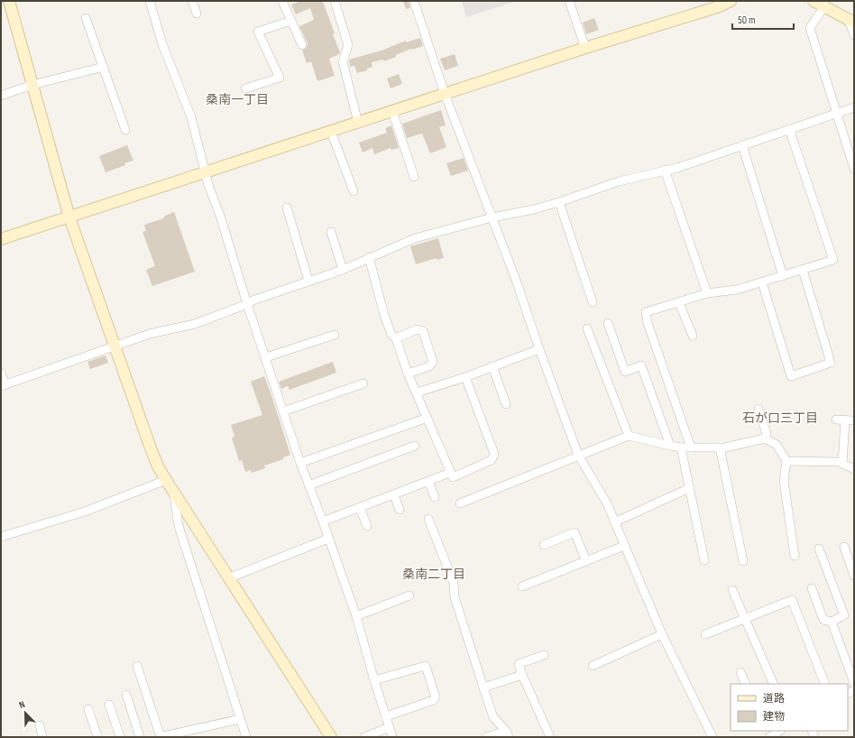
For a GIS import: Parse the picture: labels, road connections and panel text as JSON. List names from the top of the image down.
{
  "districts": ["桑南一丁目", "石が口三丁目", "桑南二丁目"],
  "legend": ["道路", "建物"],
  "scale_bar": "50 m",
  "north": "top left"
}
